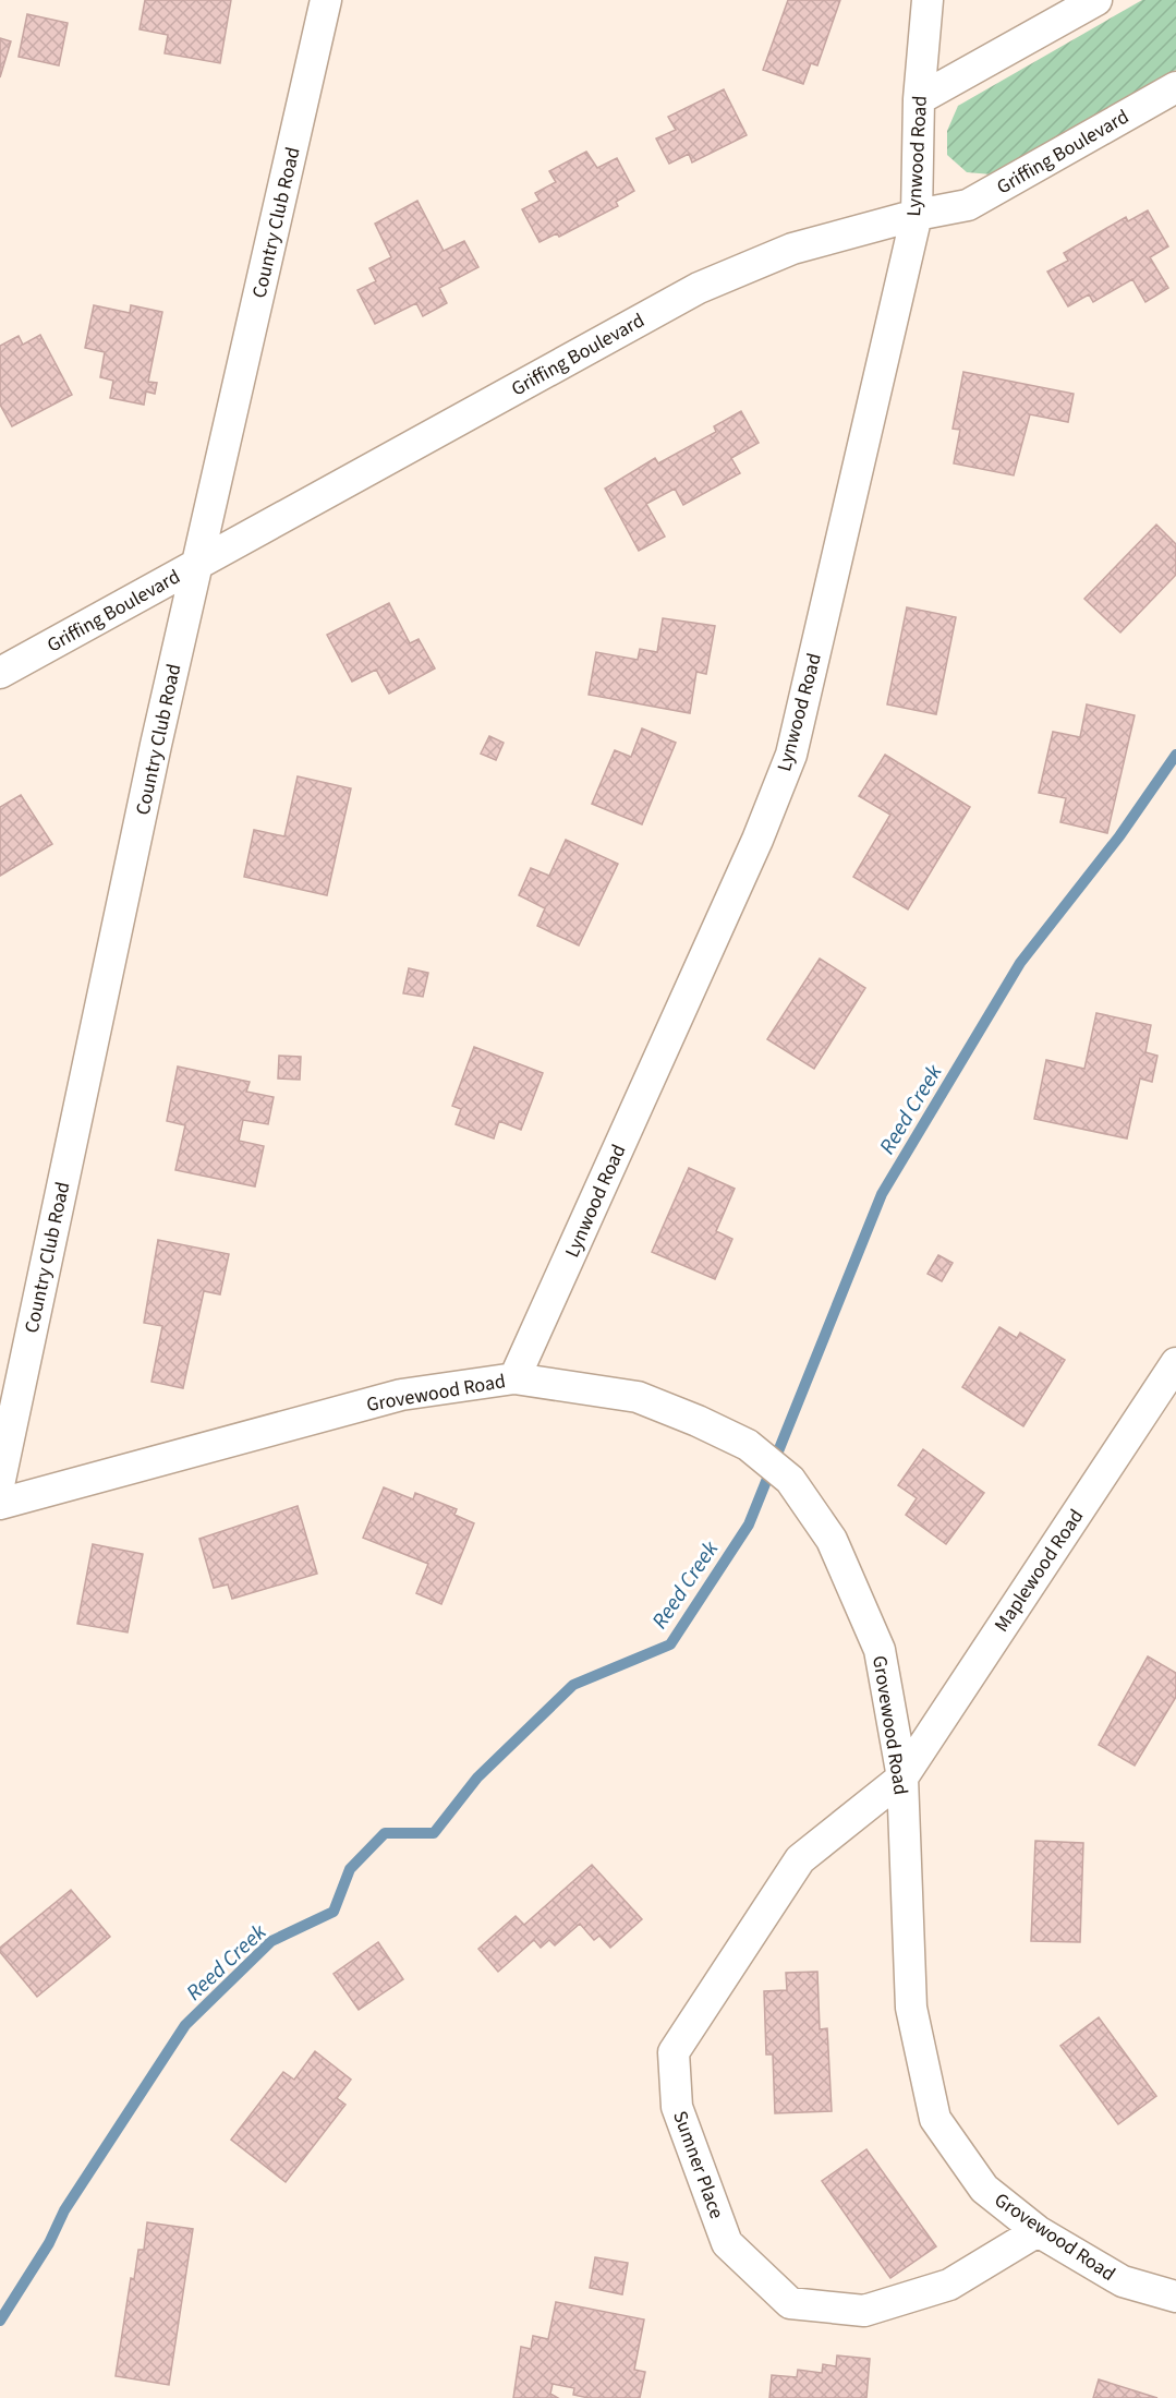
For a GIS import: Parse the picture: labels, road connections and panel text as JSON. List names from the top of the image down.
{
  "streets": {
    "street": [
      "Griffing Boulevard",
      "Lynwood Road",
      "Country Club Road",
      "Grovewood Road",
      "Maplewood Road",
      "Sumner Place"
    ]
  },
  "crossings": [
    ["Griffing Boulevard", "Lynwood Road"],
    ["Griffing Boulevard", "Country Club Road"],
    ["Lynwood Road", "Grovewood Road"],
    ["Grovewood Road", "Maplewood Road"],
    ["Grovewood Road", "Sumner Place"],
    ["Maplewood Road", "Sumner Place"]
  ],
  "water": ["Reed Creek"]
}
